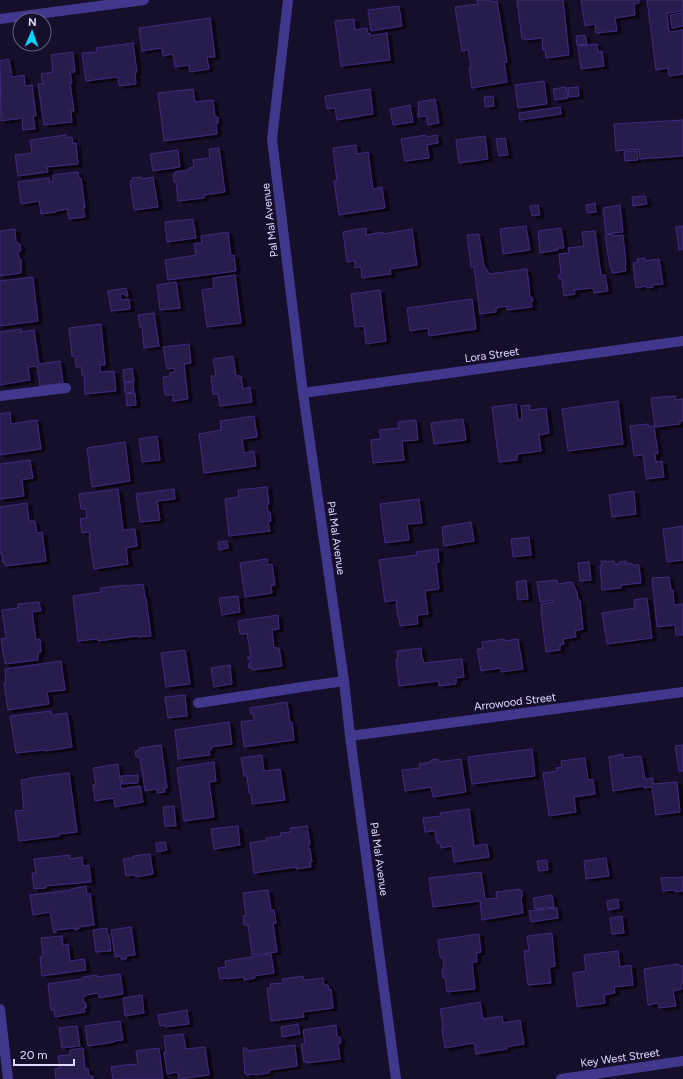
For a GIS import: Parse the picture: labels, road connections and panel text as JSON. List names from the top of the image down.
{
  "streets": {
    "street": [
      "Pal Mal Avenue",
      "Lora Street",
      "Arrowood Street",
      "Key West Street"
    ]
  },
  "crossings": [
    ["Pal Mal Avenue", "Lora Street"],
    ["Pal Mal Avenue", "Arrowood Street"]
  ],
  "scale_bar": "20 m",
  "north": "top"
}
